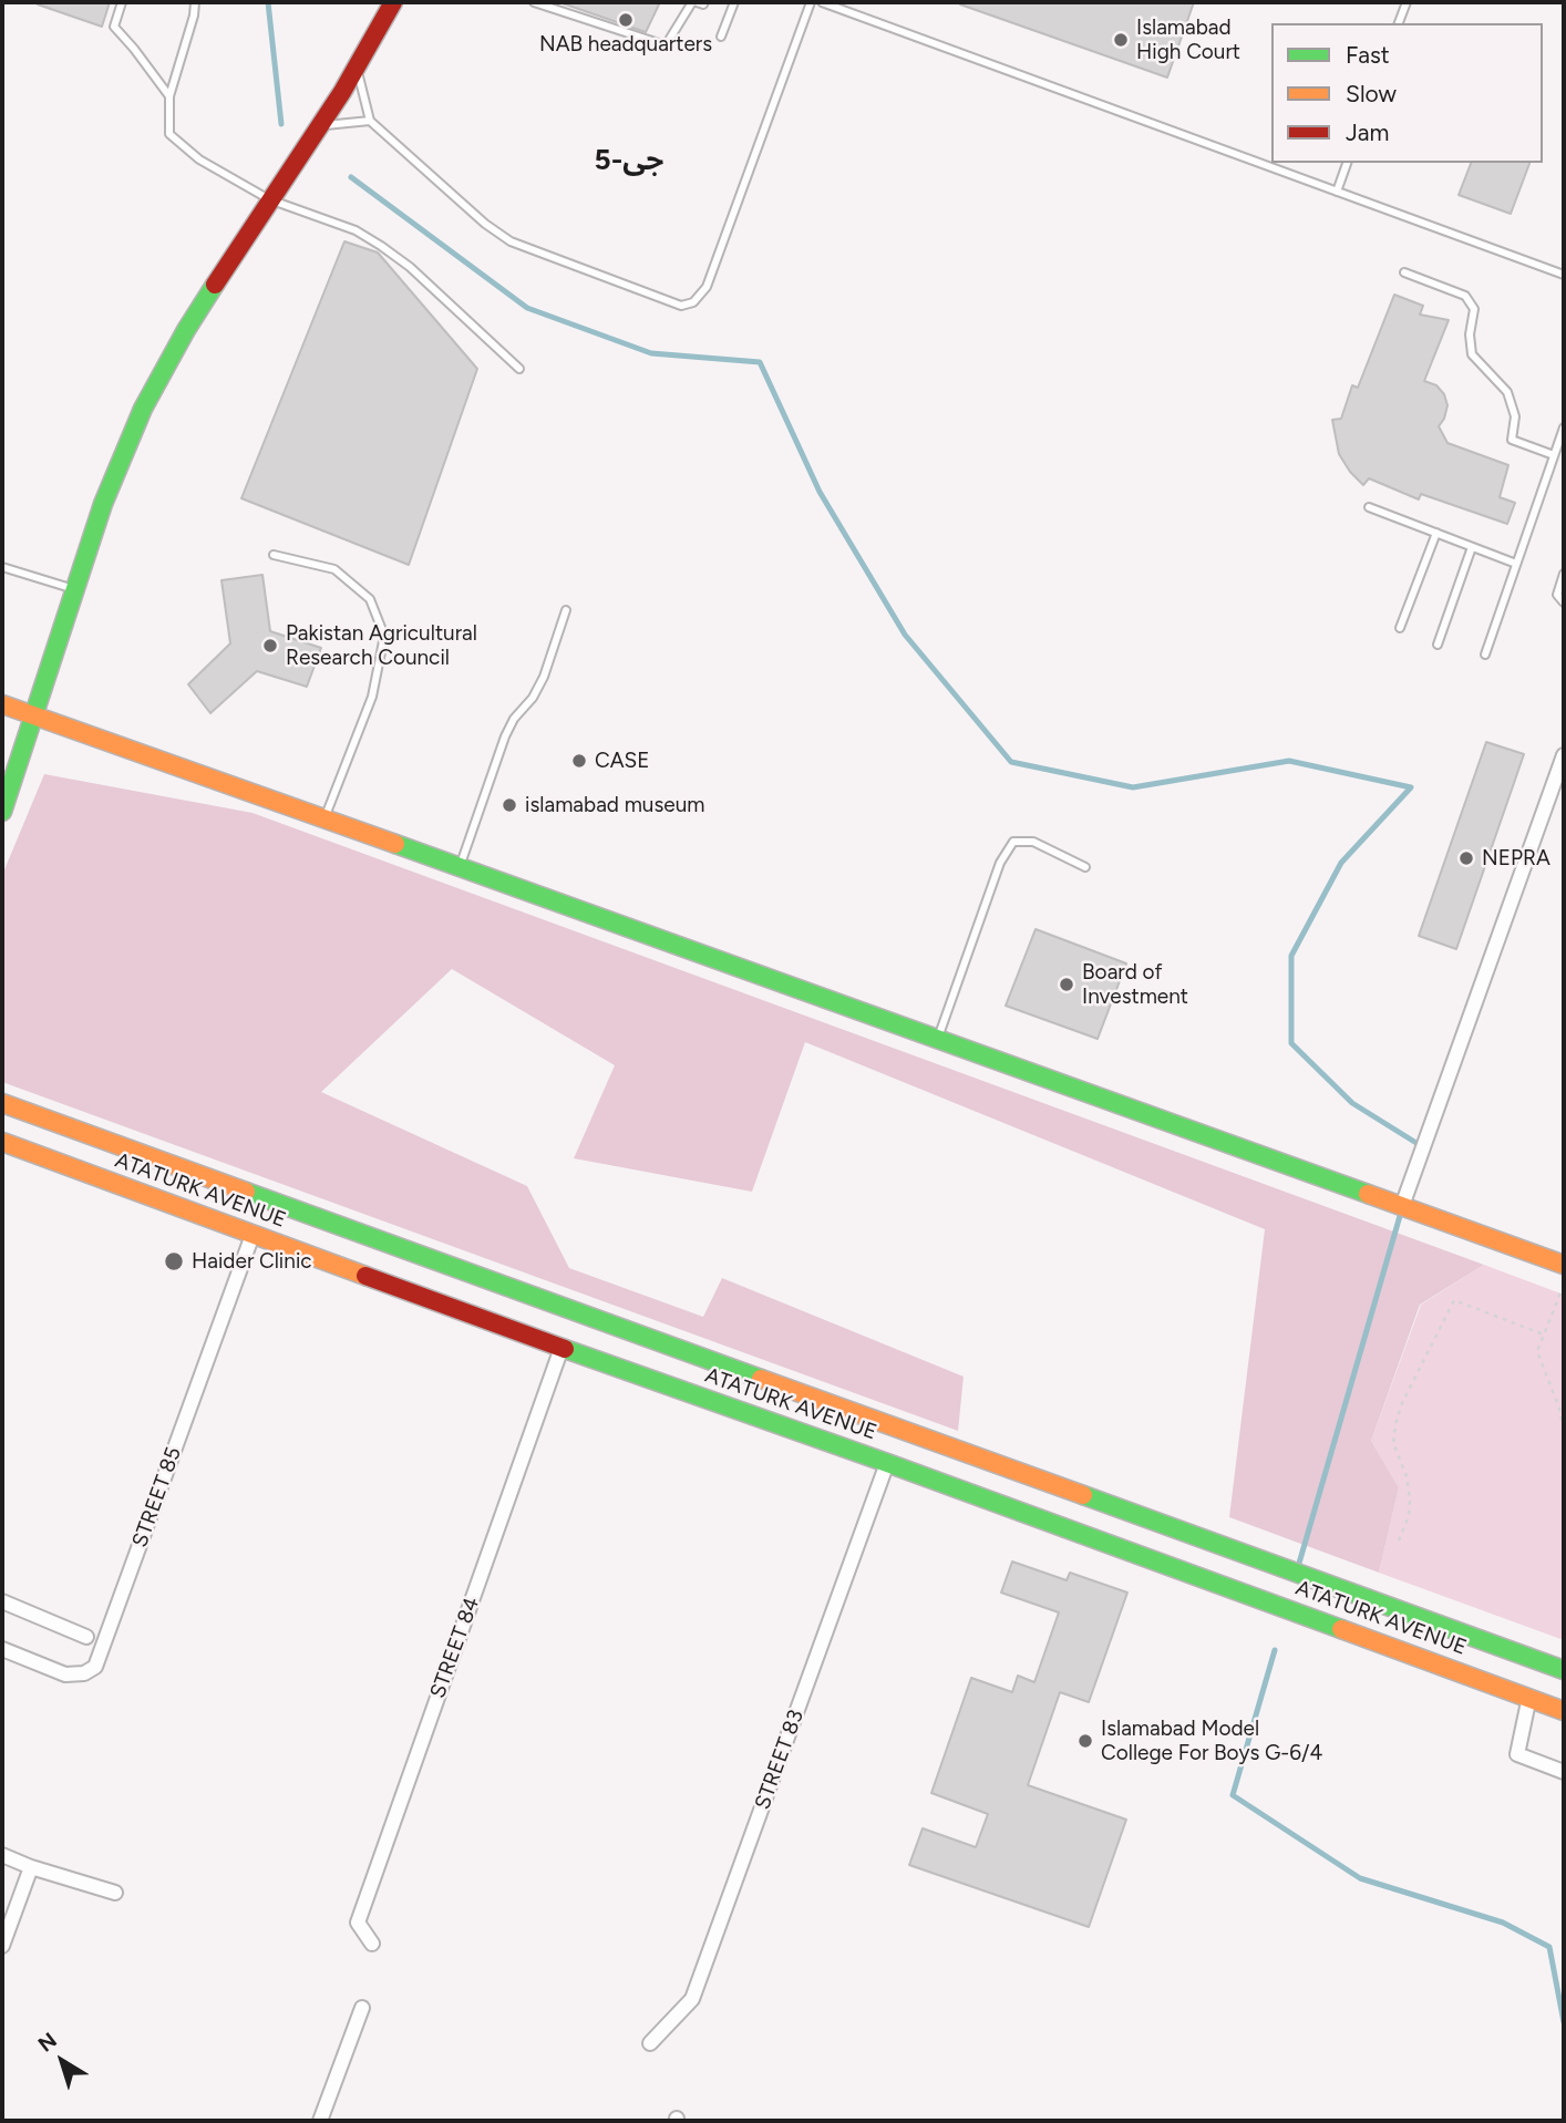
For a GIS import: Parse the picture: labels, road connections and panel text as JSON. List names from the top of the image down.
{
  "streets": {
    "street": [
      "ATATURK AVENUE",
      "STREET 85",
      "STREET 84",
      "STREET 83"
    ]
  },
  "crossings": [
    ["ATATURK AVENUE", "STREET 85"],
    ["ATATURK AVENUE", "STREET 84"],
    ["ATATURK AVENUE", "STREET 83"]
  ],
  "districts": ["جی-5"],
  "places": [
    "NAB headquarters",
    "Islamabad High Court",
    "Pakistan Agricultural Research Council",
    "CASE",
    "islamabad museum",
    "NEPRA",
    "Board of Investment",
    "Haider Clinic",
    "Islamabad Model College For Boys G-6/4"
  ],
  "legend": ["Fast", "Slow", "Jam"],
  "north": "top left"
}
